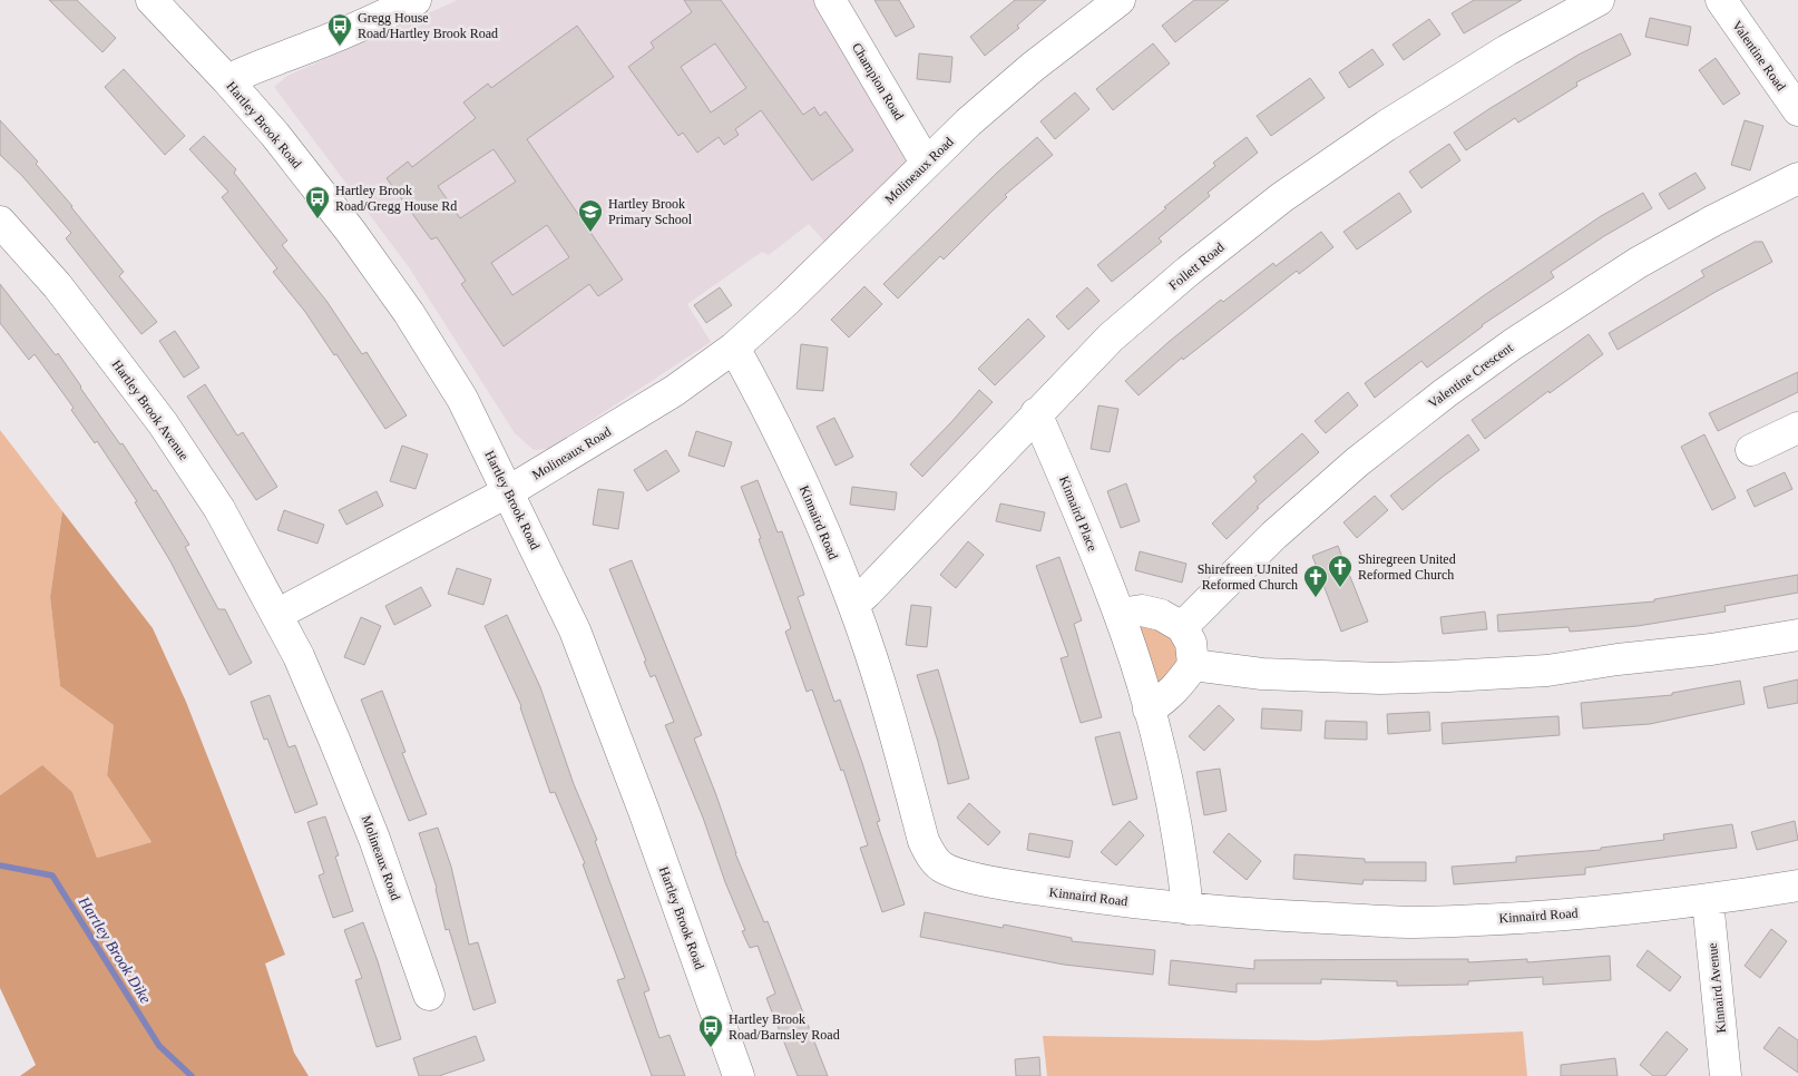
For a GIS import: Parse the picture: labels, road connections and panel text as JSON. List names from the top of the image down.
{
  "streets": {
    "street": [
      "Valentine Road",
      "Champion Road",
      "Hartley Brook Road",
      "Molineaux Road",
      "Follett Road",
      "Valentine Crescent",
      "Hartley Brook Avenue",
      "Kinnaird Place",
      "Kinnaird Road",
      "Kinnaird Avenue"
    ]
  },
  "crossings": [
    ["Champion Road", "Molineaux Road"],
    ["Hartley Brook Road", "Molineaux Road"],
    ["Molineaux Road", "Hartley Brook Avenue"],
    ["Molineaux Road", "Kinnaird Road"],
    ["Follett Road", "Kinnaird Place"],
    ["Follett Road", "Kinnaird Road"],
    ["Kinnaird Place", "Kinnaird Road"],
    ["Kinnaird Road", "Kinnaird Avenue"]
  ],
  "water": ["Hartley Brook Dike"],
  "places": {
    "bus stop": ["Gregg House Road/Hartley Brook Road", "Hartley Brook Road/Gregg House Rd", "Hartley Brook Road/Barnsley Road"],
    "school or university": ["Hartley Brook Primary School"],
    "church": ["Shiregreen United Reformed Church", "Shirefreen UJnited Reformed Church"]
  }
}
